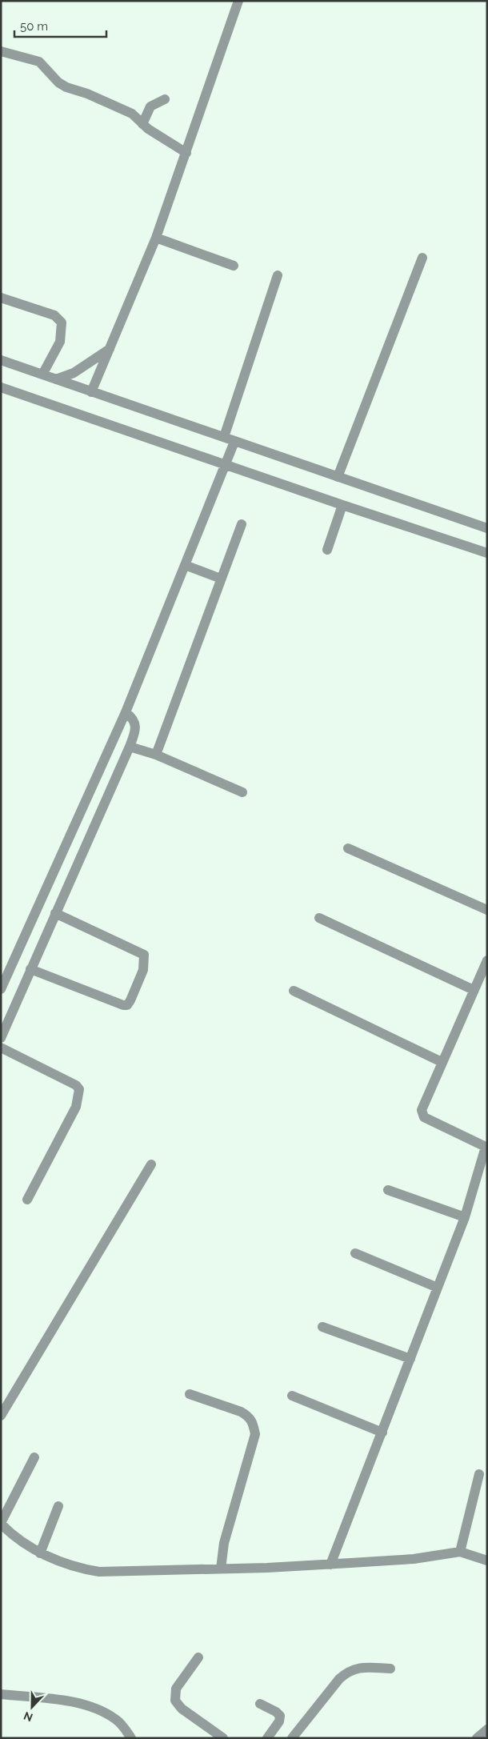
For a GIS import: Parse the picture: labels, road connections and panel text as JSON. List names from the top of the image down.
{
  "scale_bar": "50 m",
  "north": "bottom"
}
